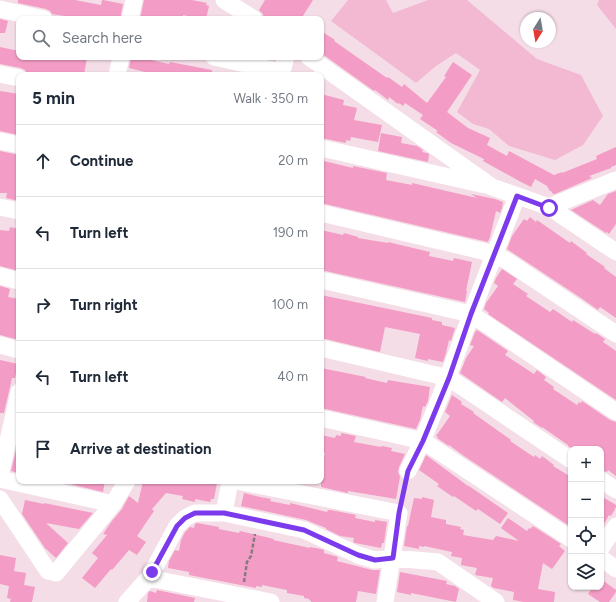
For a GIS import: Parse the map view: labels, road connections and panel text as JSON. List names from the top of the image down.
{
  "north": "bottom",
  "page": {
    "search": "Search here",
    "heading": ["5 min", "Walk · 350 m"],
    "list": [
      ["Continue", "20 m"],
      ["Turn left", "190 m"],
      ["Turn right", "100 m"],
      ["Turn left", "40 m"],
      "Arrive at destination"
    ],
    "map_buttons": ["+", "−"]
  }
}
